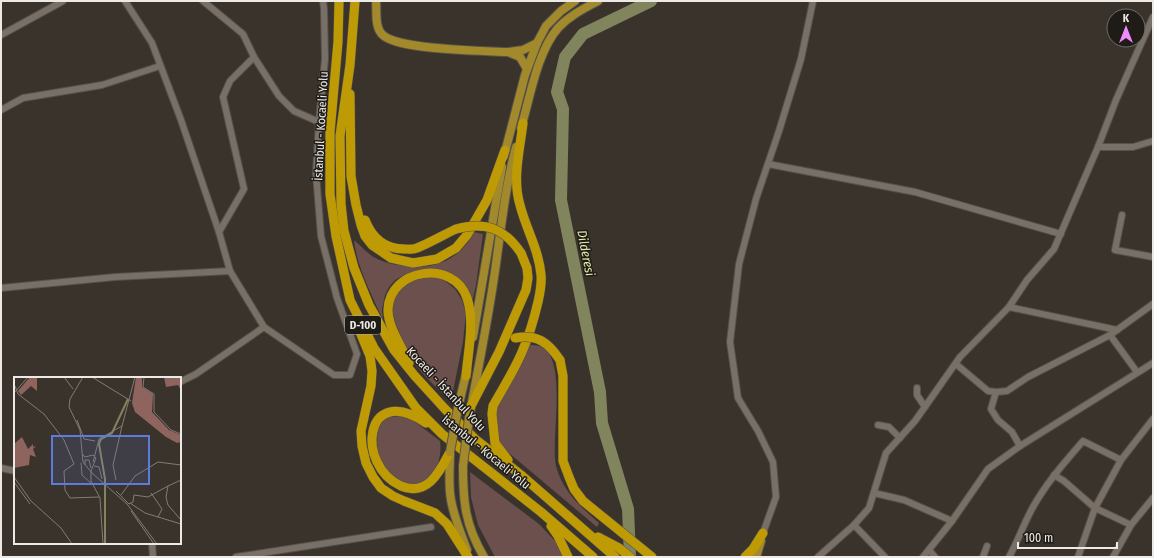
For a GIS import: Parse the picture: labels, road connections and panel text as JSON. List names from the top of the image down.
{
  "streets": {
    "highway": ["İstanbul - Kocaeli Yolu", "D-100", "Kocaeli - İstanbul Yolu"]
  },
  "water": ["Dilderesi"],
  "scale_bar": "100 m",
  "north": "top"
}
